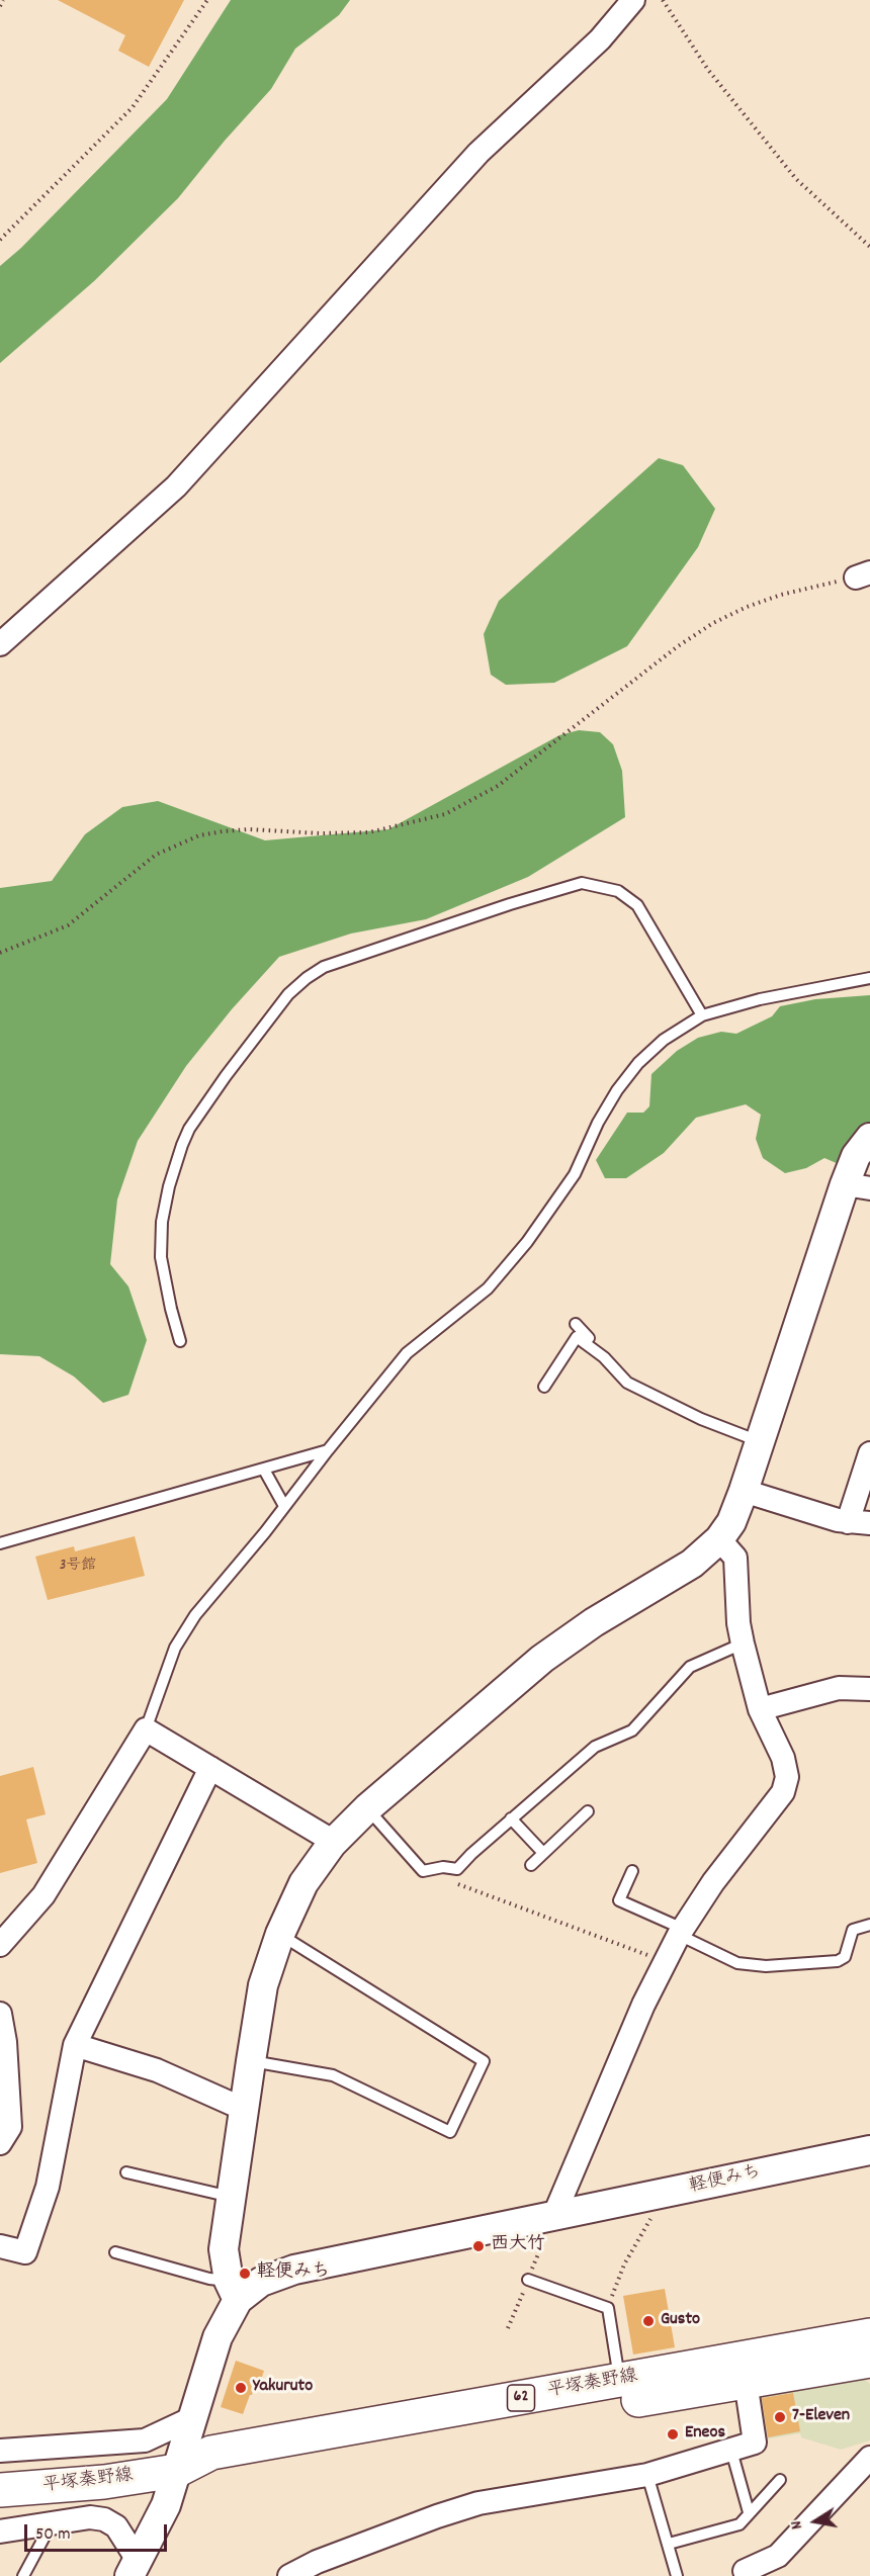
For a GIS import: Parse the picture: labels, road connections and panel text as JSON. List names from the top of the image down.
{
  "streets": {
    "main road": ["平塚秦野線", "62"],
    "street": ["軽便みち"]
  },
  "crossings": [
    ["軽便みち", "平塚秦野線"]
  ],
  "places": [
    "西大竹",
    "軽便みち",
    "Gusto",
    "Yakuruto",
    "7-Eleven",
    "Eneos"
  ],
  "house_numbers": ["3号館"],
  "scale_bar": "50 m",
  "north": "left"
}
